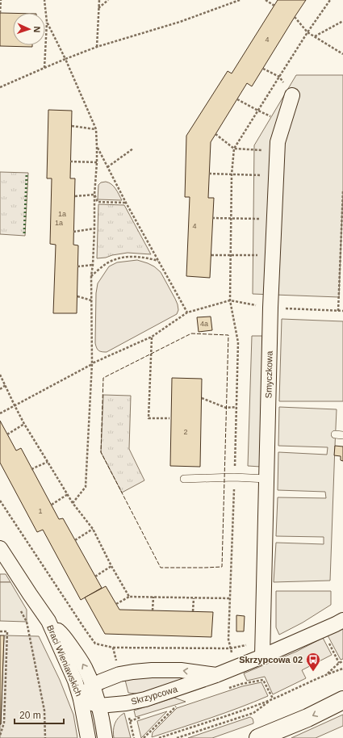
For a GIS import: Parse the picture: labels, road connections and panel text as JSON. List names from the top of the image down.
{
  "streets": {
    "street": ["Smyczkowa", "Braci Wieniawskich", "Skrzypcowa"]
  },
  "crossings": [
    ["Smyczkowa", "Skrzypcowa"],
    ["Braci Wieniawskich", "Skrzypcowa"]
  ],
  "places": {
    "bus stop": ["Skrzypcowa 02"]
  },
  "house_numbers": [
    "4",
    "1a",
    "1a",
    "4",
    "4a",
    "2",
    "1"
  ],
  "scale_bar": "20 m",
  "north": "right"
}
